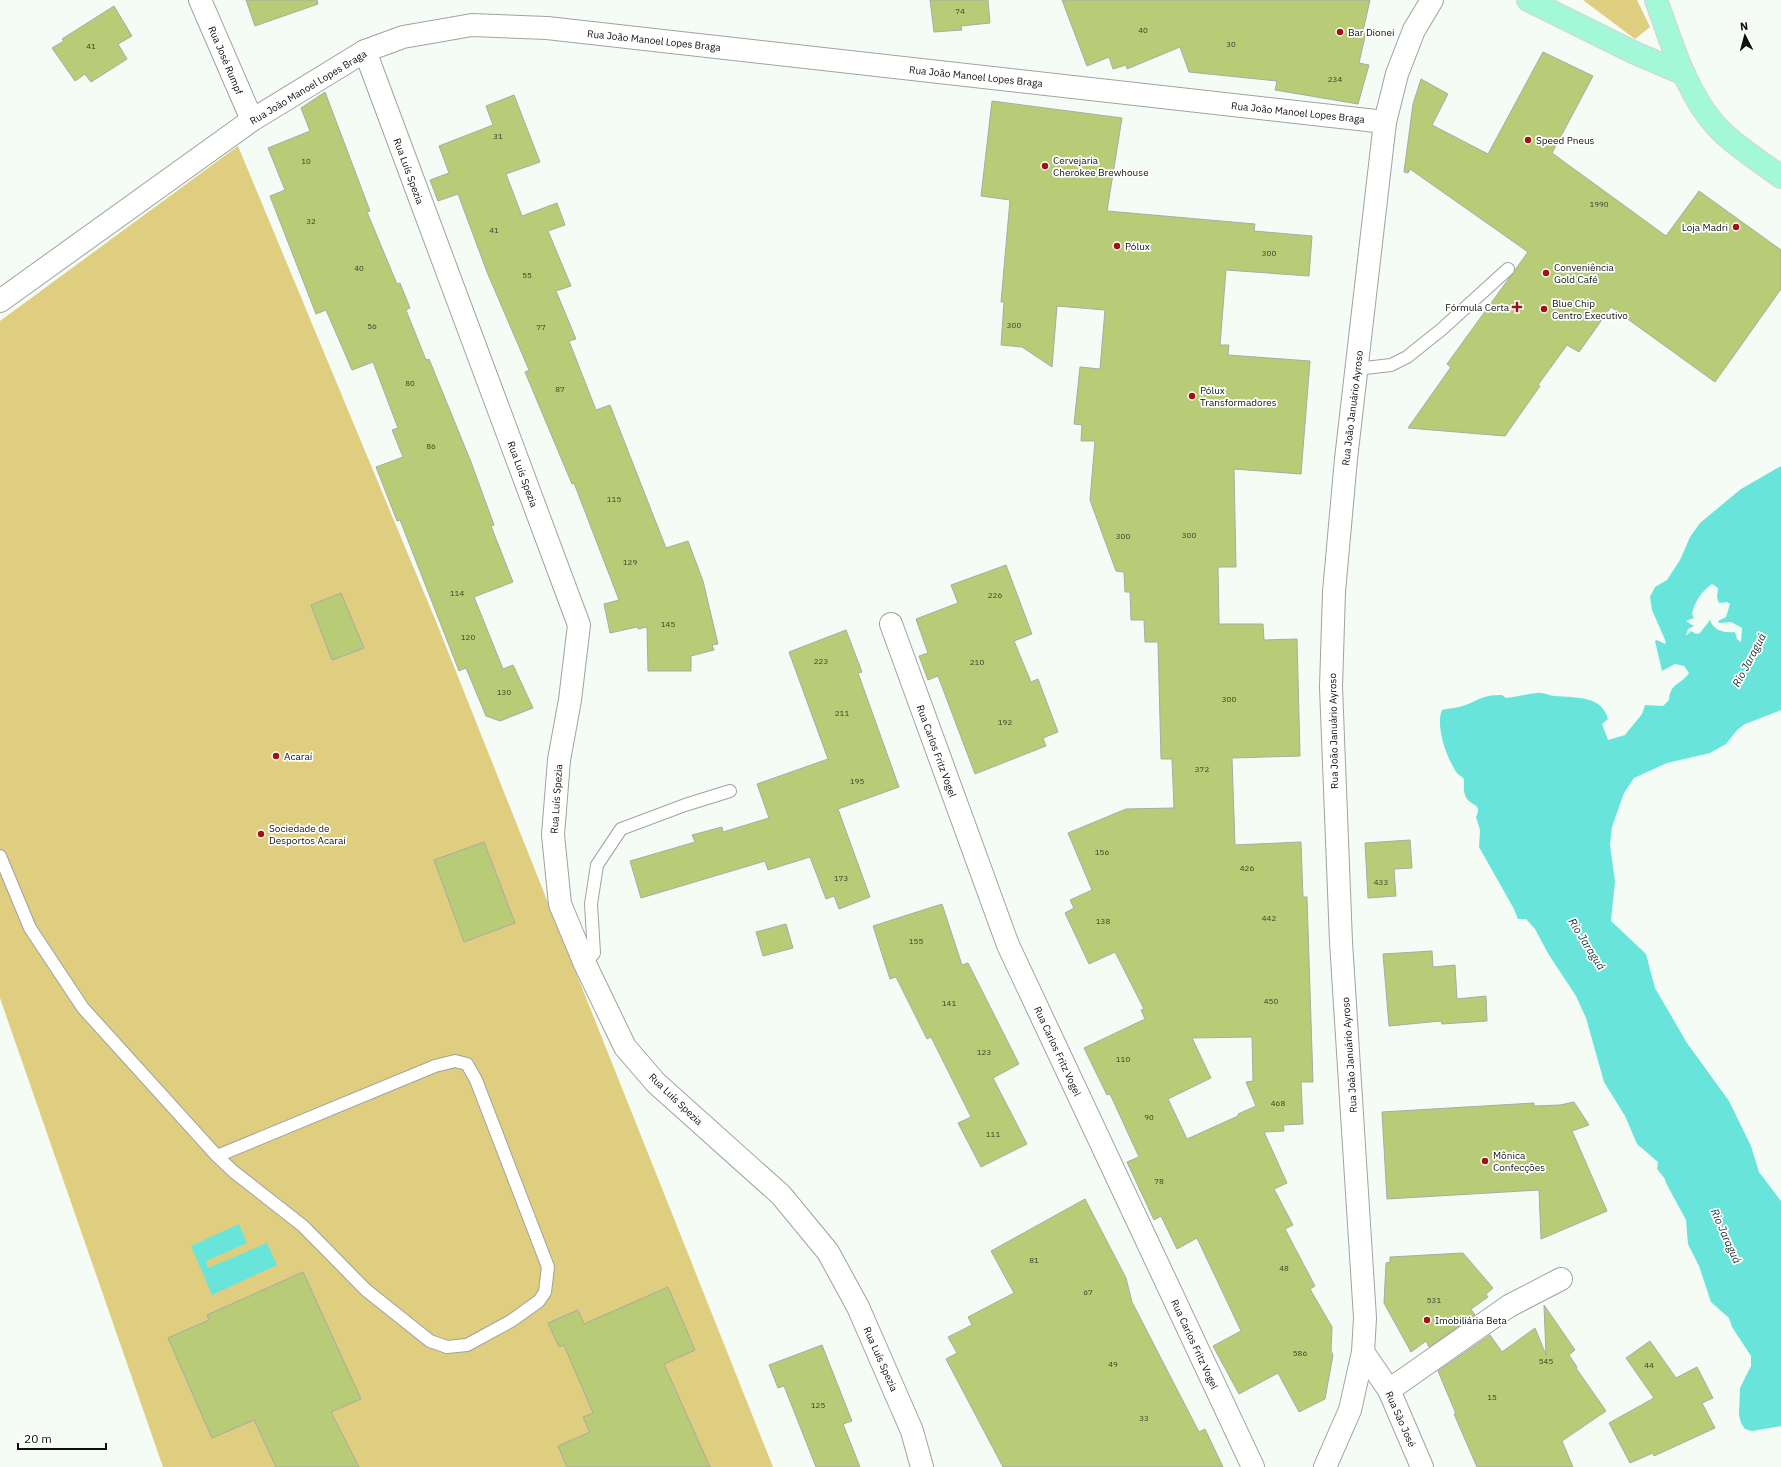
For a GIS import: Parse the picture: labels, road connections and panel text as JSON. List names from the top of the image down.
{
  "streets": {
    "street": [
      "Rua João Manoel Lopes Braga",
      "Rua José Rumpf",
      "Rua Luís Spezia",
      "Rua João Januário Ayroso",
      "Rua Carlos Fritz Vogel",
      "Rua São José"
    ]
  },
  "crossings": [
    ["Rua João Manoel Lopes Braga", "Rua José Rumpf"],
    ["Rua João Manoel Lopes Braga", "Rua Luís Spezia"],
    ["Rua João Manoel Lopes Braga", "Rua João Januário Ayroso"],
    ["Rua João Januário Ayroso", "Rua São José"]
  ],
  "water": ["Rio Jaraguá"],
  "places": {
    "other": [
      "Bar Dionei",
      "Speed Pneus",
      "Cervejaria Cherokee Brewhouse",
      "Loja Madri",
      "Pólux",
      "Conveniência Gold Café",
      "Blue Chip Centro Executivo",
      "Pólux Transformadores",
      "Acaraí",
      "Sociedade de Desportos Acaraí",
      "Mônica Confecções",
      "Imobiliária Beta"
    ],
    "health": ["Fórmula Certa"]
  },
  "house_numbers": [
    "74",
    "40",
    "30",
    "41",
    "234",
    "31",
    "10",
    "1990",
    "32",
    "41",
    "300",
    "40",
    "55",
    "300",
    "56",
    "77",
    "80",
    "87",
    "86",
    "115",
    "300",
    "300",
    "129",
    "114",
    "226",
    "145",
    "120",
    "223",
    "210",
    "130",
    "300",
    "211",
    "192",
    "372",
    "195",
    "156",
    "426",
    "173",
    "433",
    "442",
    "138",
    "155",
    "450",
    "141",
    "123",
    "110",
    "468",
    "90",
    "111",
    "78",
    "81",
    "48",
    "67",
    "531",
    "586",
    "545",
    "49",
    "44",
    "15",
    "125",
    "33"
  ],
  "scale_bar": "20 m",
  "north": "top"
}
